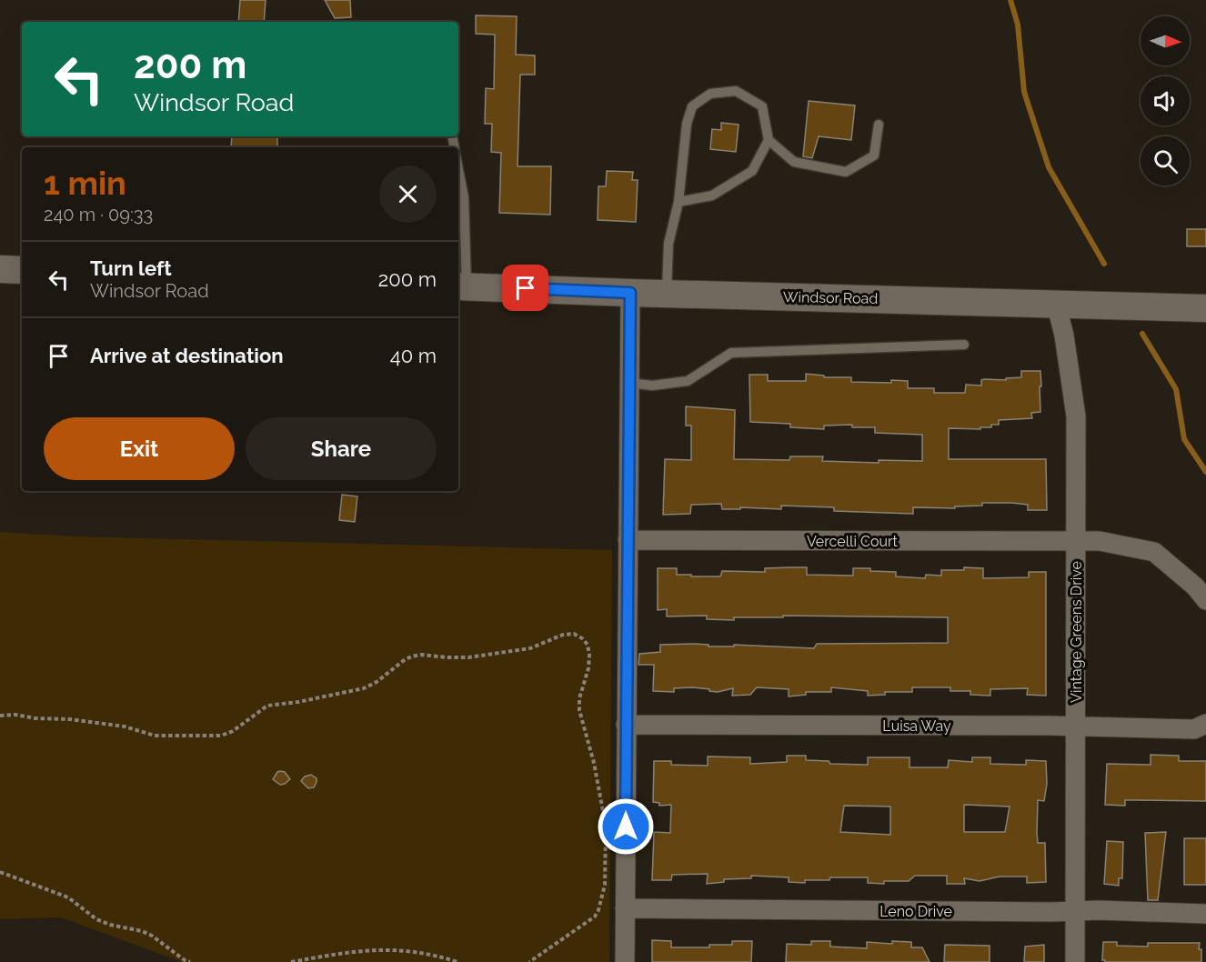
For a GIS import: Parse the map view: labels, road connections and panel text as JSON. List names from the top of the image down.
{
  "streets": {
    "main road": ["Windsor Road"],
    "street": [
      "Vercelli Court",
      "Vintage Greens Drive",
      "Luisa Way",
      "Leno Drive"
    ]
  },
  "crossings": [
    ["Windsor Road", "Vintage Greens Drive"],
    ["Vercelli Court", "Vintage Greens Drive"],
    ["Vintage Greens Drive", "Luisa Way"],
    ["Vintage Greens Drive", "Leno Drive"]
  ],
  "north": "right",
  "page": {
    "turn": ["200 m", "Windsor Road"],
    "heading": ["1 min", "240 m · 09:33"],
    "list": [
      {
        "name": "Turn left",
        "note": "Windsor Road",
        "value": "200 m"
      },
      {
        "name": "Arrive at destination",
        "value": "40 m"
      }
    ],
    "buttons": ["Exit", "Share"]
  }
}
